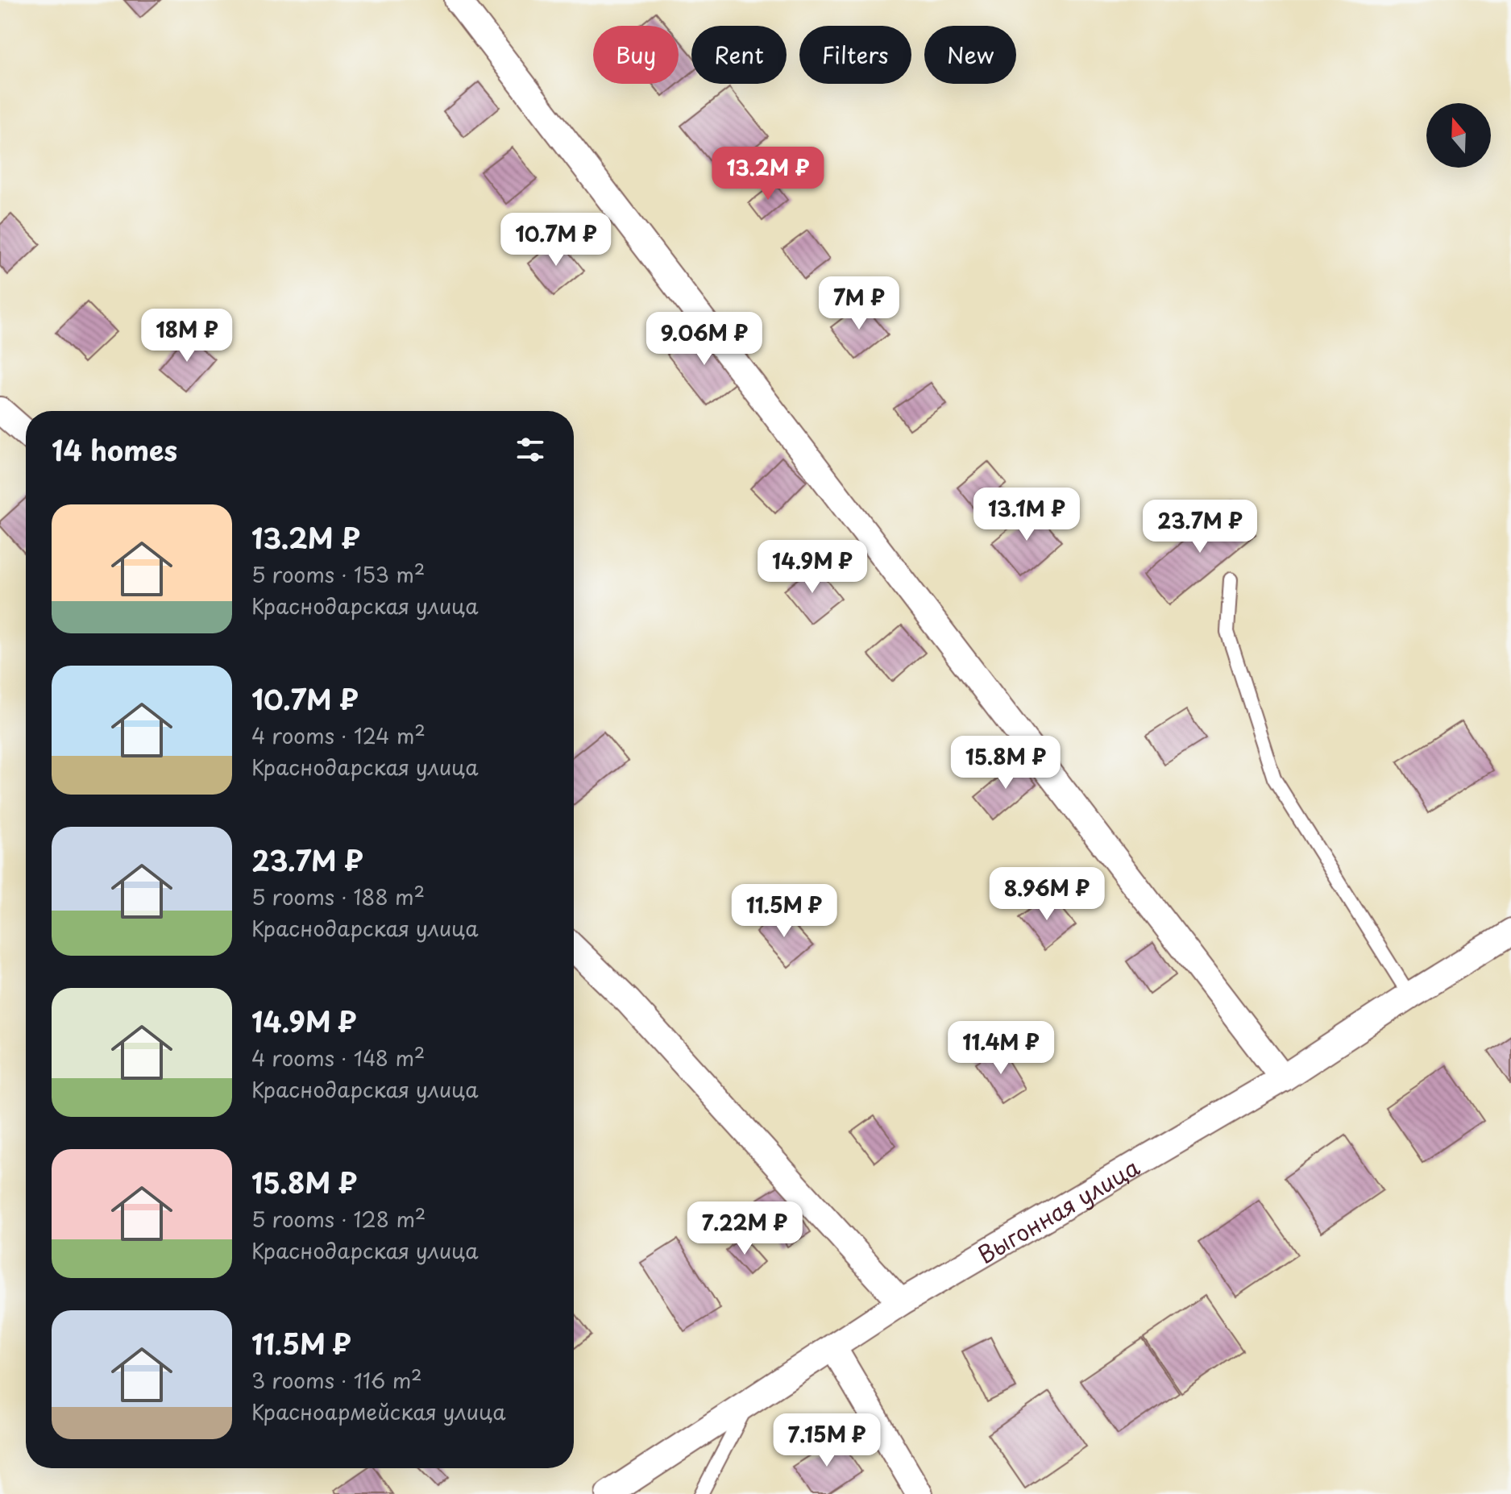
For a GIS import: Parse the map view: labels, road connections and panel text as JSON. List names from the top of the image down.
{
  "streets": {
    "street": ["Выгонная улица"]
  },
  "north": "top",
  "page": {
    "chip": [
      "Buy",
      "Rent",
      "Filters",
      "New"
    ],
    "price": [
      "13.2M ₽",
      "10.7M ₽",
      "7M ₽",
      "18M ₽",
      "9.06M ₽",
      "13.1M ₽",
      "23.7M ₽",
      "14.9M ₽",
      "15.8M ₽",
      "8.96M ₽",
      "11.5M ₽",
      "11.4M ₽",
      "7.22M ₽",
      "7.15M ₽"
    ],
    "heading": "14 homes",
    "list": [
      {
        "name": "13.2M ₽",
        "note": "5 rooms · 153 m² · Краснодарская улица"
      },
      {
        "name": "10.7M ₽",
        "note": "4 rooms · 124 m² · Краснодарская улица"
      },
      {
        "name": "23.7M ₽",
        "note": "5 rooms · 188 m² · Краснодарская улица"
      },
      {
        "name": "14.9M ₽",
        "note": "4 rooms · 148 m² · Краснодарская улица"
      },
      {
        "name": "15.8M ₽",
        "note": "5 rooms · 128 m² · Краснодарская улица"
      },
      {
        "name": "11.5M ₽",
        "note": "3 rooms · 116 m² · Красноармейская улица"
      }
    ]
  }
}
